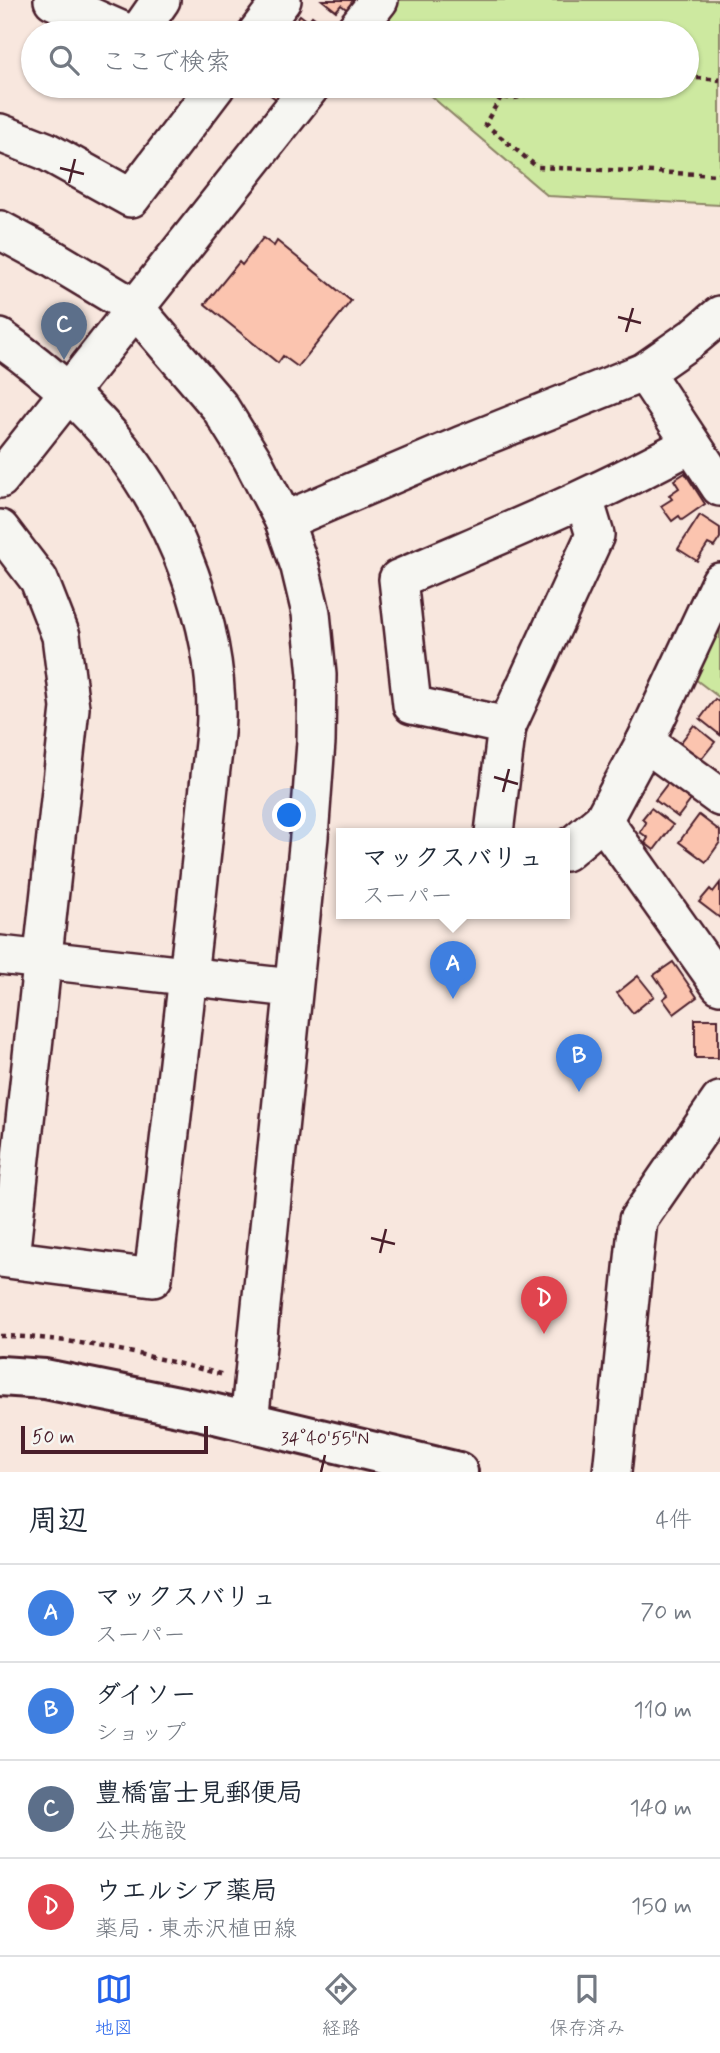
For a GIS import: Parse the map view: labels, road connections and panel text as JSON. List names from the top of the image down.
{
  "scale_bar": "50 m",
  "page": {
    "search": "ここで検索",
    "pins": [
      "C",
      "A",
      "B",
      "D"
    ],
    "popup": ["マックスバリュ", "スーパー"],
    "scale": "50 m",
    "heading": ["周辺", "4件"],
    "list": [
      {
        "mark": "A",
        "name": "マックスバリュ",
        "note": "スーパー",
        "value": "70 m"
      },
      {
        "mark": "B",
        "name": "ダイソー",
        "note": "ショップ",
        "value": "110 m"
      },
      {
        "mark": "C",
        "name": "豊橋富士見郵便局",
        "note": "公共施設",
        "value": "140 m"
      },
      {
        "mark": "D",
        "name": "ウエルシア薬局",
        "note": "薬局 · 東赤沢植田線",
        "value": "150 m"
      }
    ],
    "nav": ["地図", "経路", "保存済み"]
  },
  "coordinates": ["34°40'55\"N"]
}
